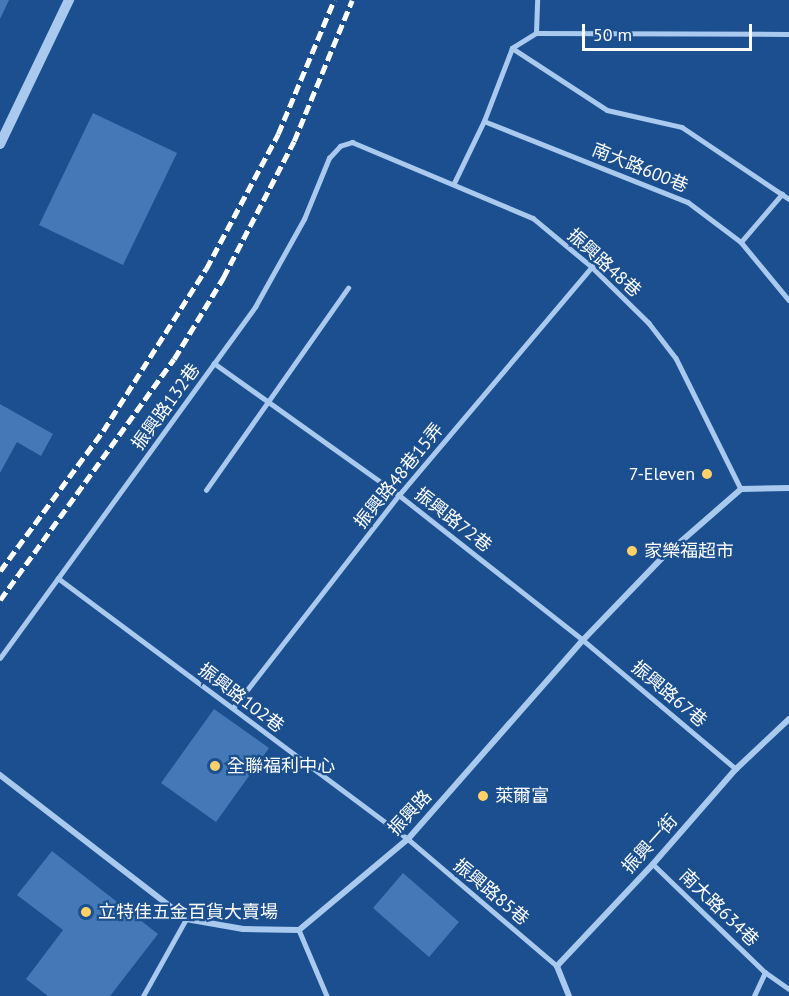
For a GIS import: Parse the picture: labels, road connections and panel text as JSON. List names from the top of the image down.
{
  "streets": {
    "street": ["振興路", "振興一街"],
    "lane": [
      "南大路600巷",
      "振興路48巷",
      "振興路132巷",
      "振興路48巷15弄",
      "振興路72巷",
      "振興路67巷",
      "振興路102巷",
      "振興路85巷",
      "南大路634巷"
    ]
  },
  "crossings": [
    ["振興路48巷", "振興路132巷"],
    ["振興路48巷", "振興路48巷15弄"],
    ["振興路48巷", "振興路"],
    ["振興路132巷", "振興路72巷"],
    ["振興路132巷", "振興路102巷"],
    ["振興路48巷15弄", "振興路72巷"],
    ["振興路48巷15弄", "振興路102巷"],
    ["振興路72巷", "振興路67巷"],
    ["振興路72巷", "振興路"],
    ["振興路67巷", "振興路"],
    ["振興路67巷", "振興一街"],
    ["振興路102巷", "振興路"],
    ["振興路102巷", "振興路85巷"],
    ["振興路", "振興路85巷"],
    ["振興一街", "振興路85巷"],
    ["振興一街", "南大路634巷"]
  ],
  "places": [
    "7-Eleven",
    "家樂福超市",
    "全聯福利中心",
    "萊爾富",
    "立特佳五金百貨大賣場"
  ],
  "scale_bar": "50 m"
}
